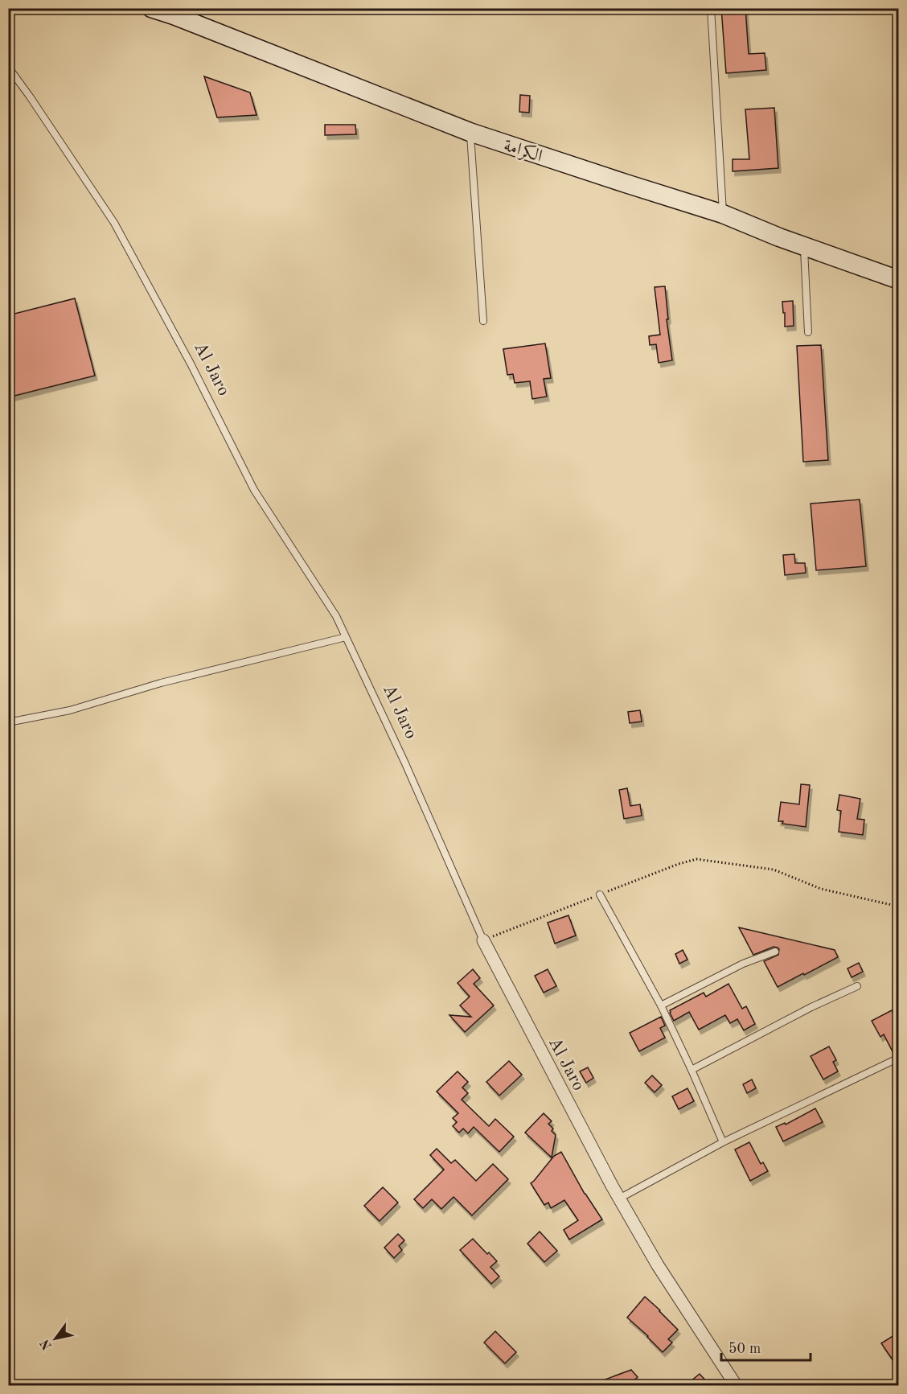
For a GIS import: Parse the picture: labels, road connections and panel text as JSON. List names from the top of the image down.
{
  "streets": {
    "main road": ["الكرامة"],
    "street": ["Al Jaro"]
  },
  "scale_bar": "50 m",
  "north": "bottom left"
}
